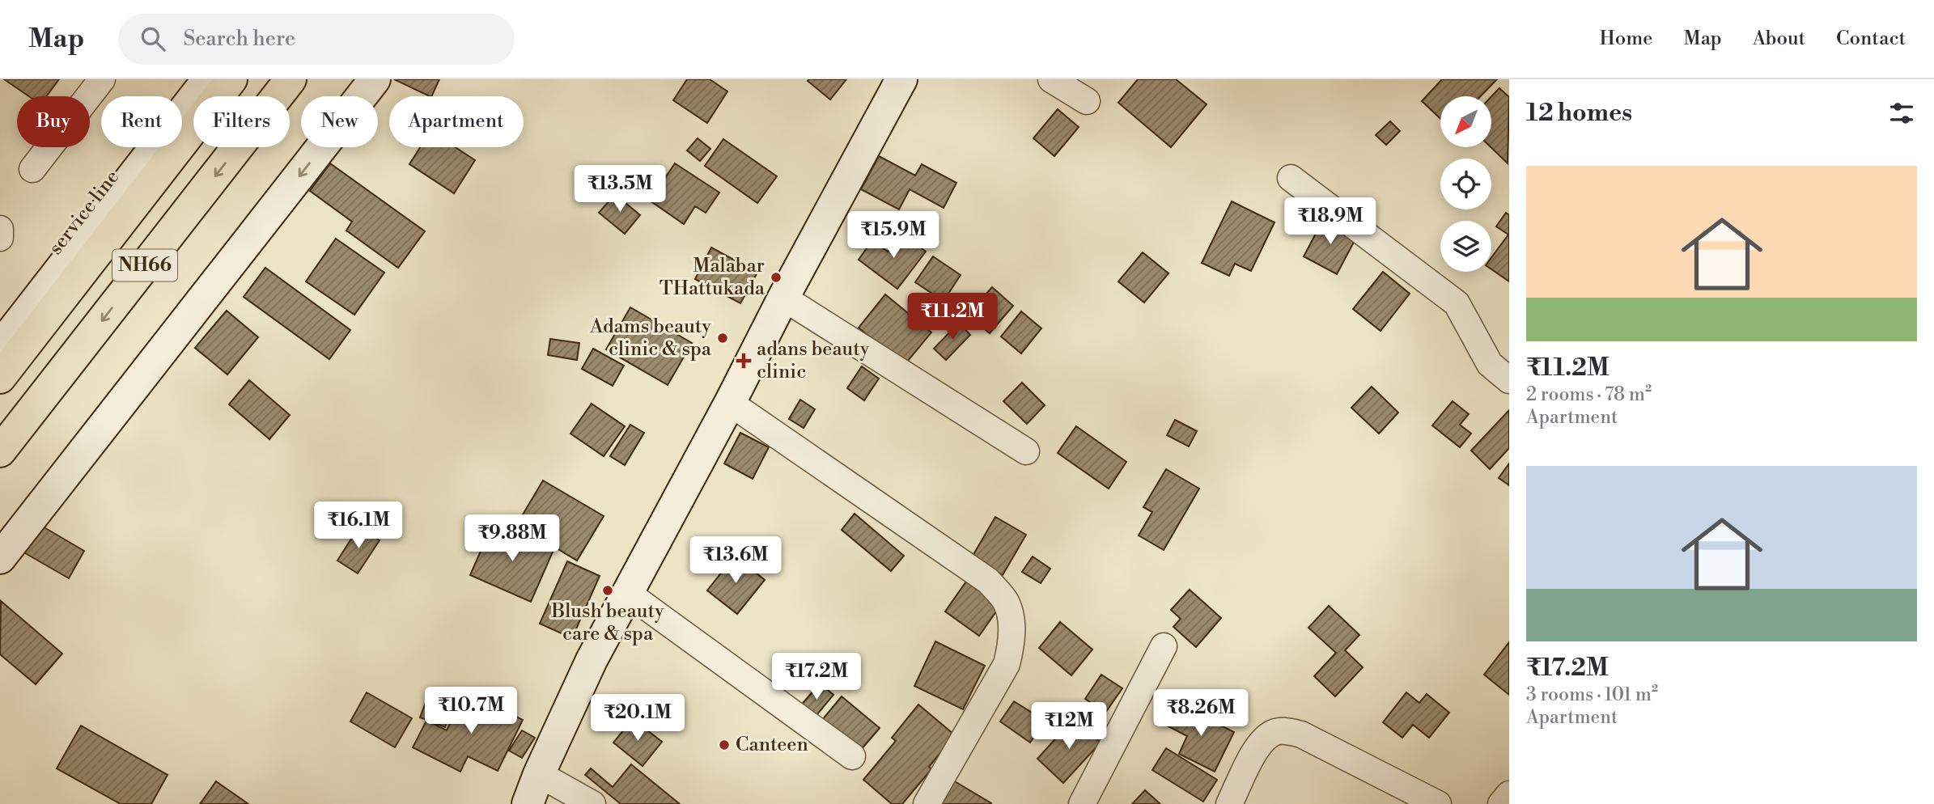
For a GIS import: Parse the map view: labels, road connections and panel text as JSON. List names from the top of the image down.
{
  "streets": {
    "highway": ["NH66"],
    "main road": ["service line"]
  },
  "places": {
    "other": [
      "Malabar THattukada",
      "Adams beauty clinic & spa",
      "Blush beauty care & spa",
      "Canteen"
    ],
    "health": ["adans beauty clinic"]
  },
  "north": "bottom left",
  "page": {
    "header": "Map",
    "search": "Search here",
    "nav": [
      "Home",
      "Map",
      "About",
      "Contact"
    ],
    "heading": "12 homes",
    "chip": [
      "Buy",
      "Rent",
      "Filters",
      "New",
      "Apartment"
    ],
    "list": [
      {
        "name": "₹11.2M",
        "note": "2 rooms · 78 m² · Apartment"
      },
      {
        "name": "₹17.2M",
        "note": "3 rooms · 101 m² · Apartment"
      }
    ],
    "price": [
      "₹13.5M",
      "₹18.9M",
      "₹15.9M",
      "₹11.2M",
      "₹16.1M",
      "₹9.88M",
      "₹13.6M",
      "₹17.2M",
      "₹10.7M",
      "₹8.26M",
      "₹20.1M",
      "₹12M"
    ]
  }
}
